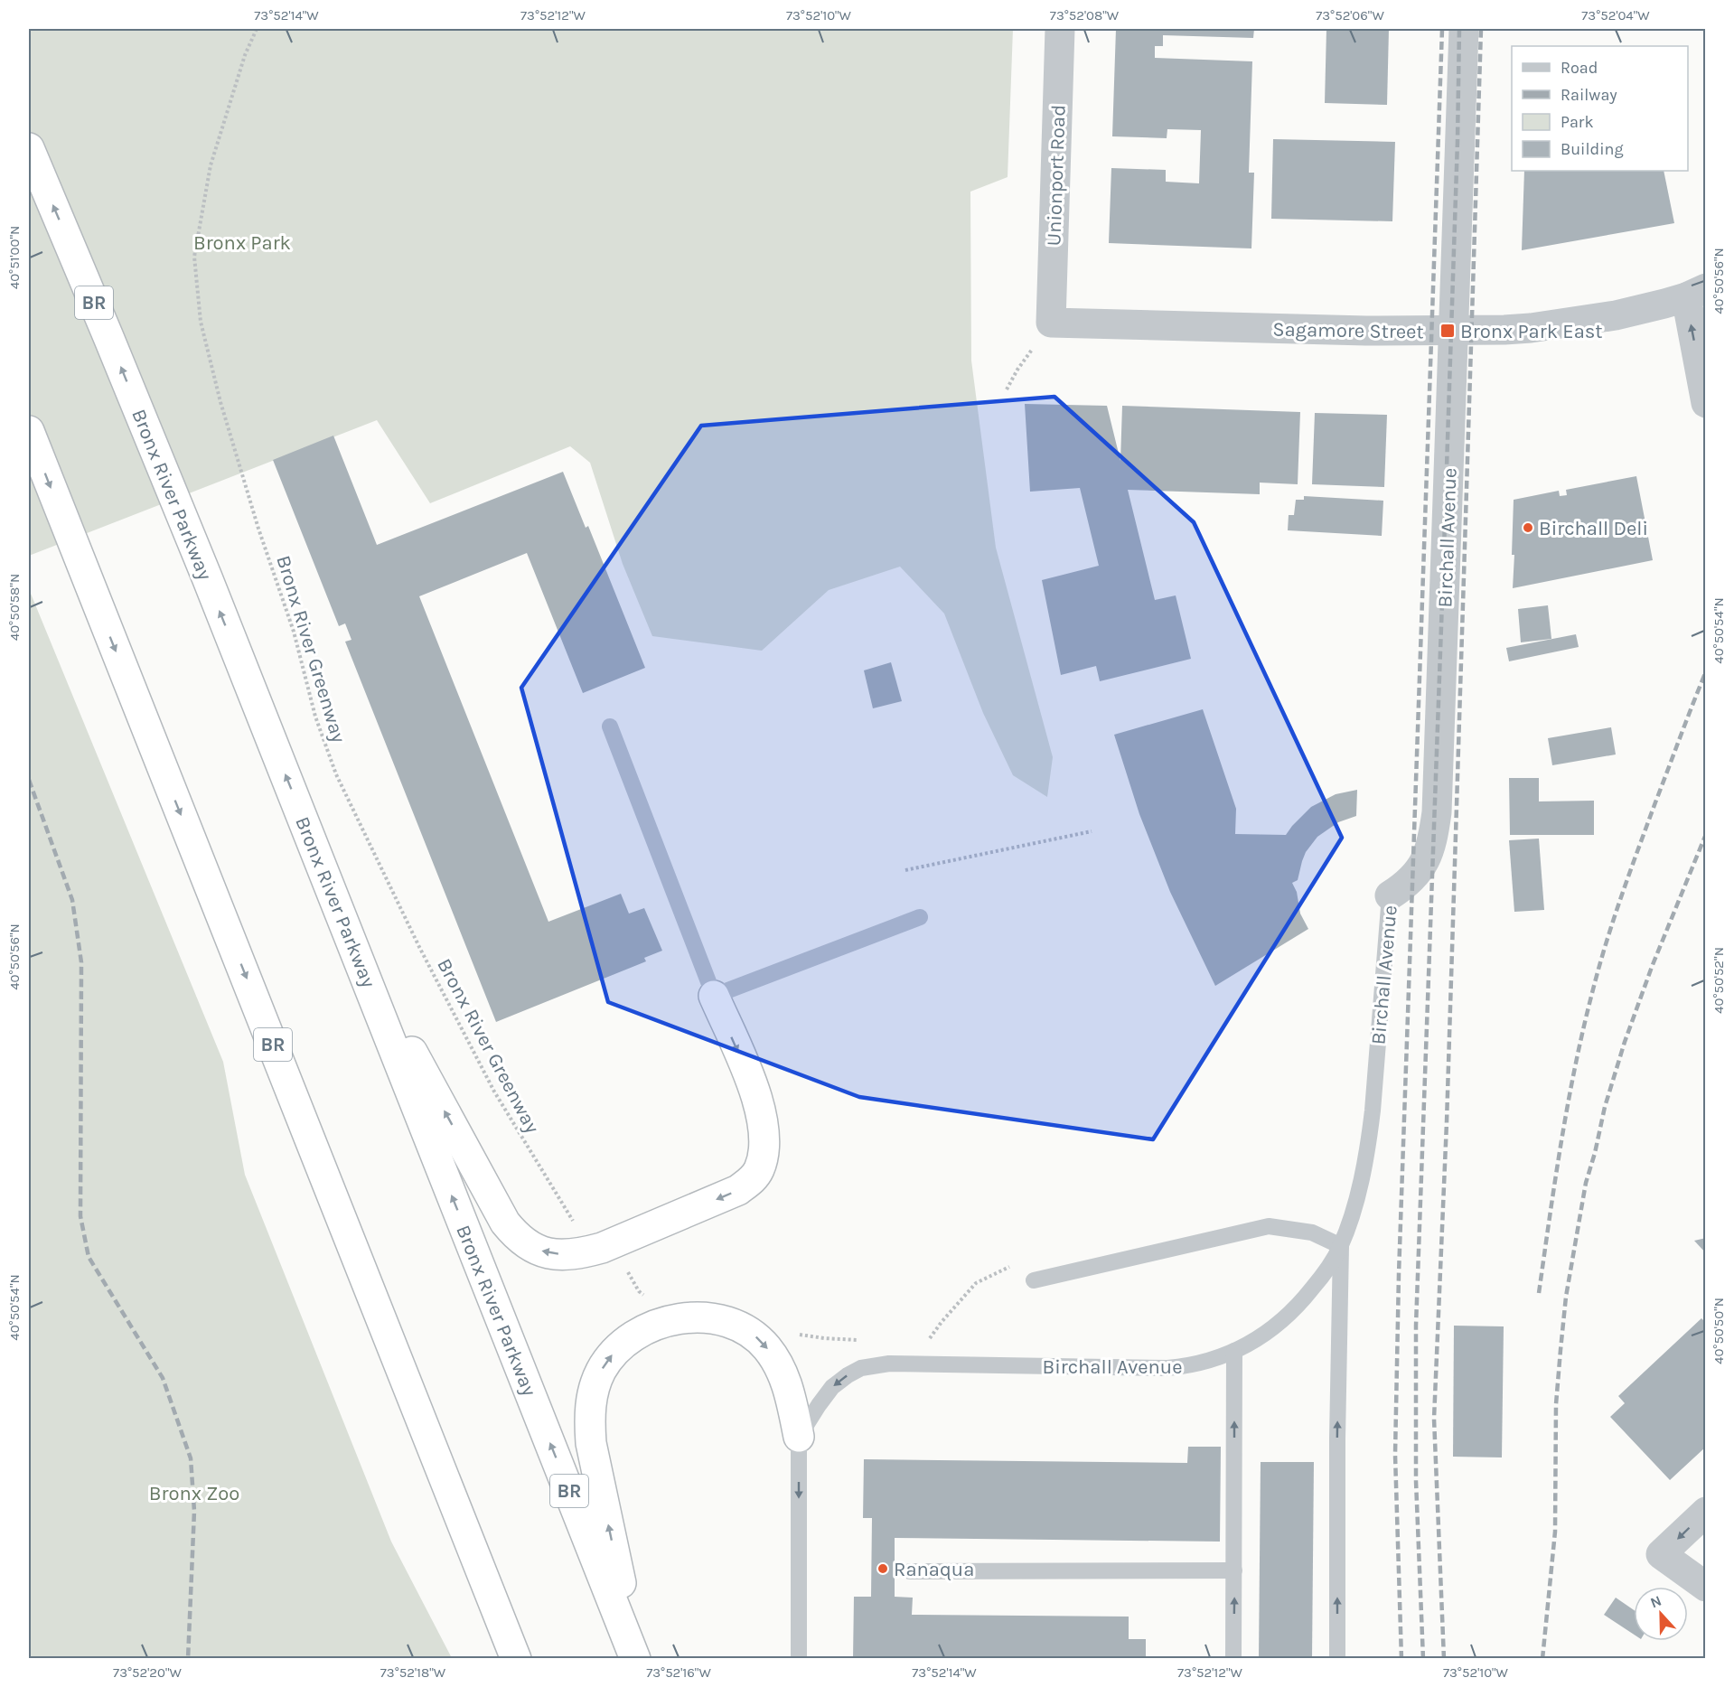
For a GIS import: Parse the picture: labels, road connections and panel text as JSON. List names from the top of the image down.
{
  "streets": {
    "highway": ["BR", "Bronx River Parkway"],
    "street": ["Unionport Road", "Sagamore Street", "Birchall Avenue"],
    "path": ["Bronx River Greenway"]
  },
  "crossings": [
    ["Unionport Road", "Sagamore Street"],
    ["Sagamore Street", "Birchall Avenue"]
  ],
  "parks": ["Bronx Park", "Bronx Zoo"],
  "places": {
    "transit": ["Bronx Park East"],
    "other": ["Birchall Deli", "Ranaqua"]
  },
  "legend": [
    "Road",
    "Railway",
    "Park",
    "Building"
  ],
  "north": "top",
  "coordinates": [
    "73°52'14\"W",
    "73°52'12\"W",
    "73°52'10\"W",
    "73°52'08\"W",
    "73°52'06\"W",
    "73°52'04\"W",
    "40°51'00\"N",
    "40°50'56\"N",
    "40°50'58\"N",
    "40°50'54\"N",
    "40°50'52\"N",
    "40°50'50\"N",
    "73°52'20\"W",
    "73°52'18\"W",
    "73°52'16\"W"
  ]
}
